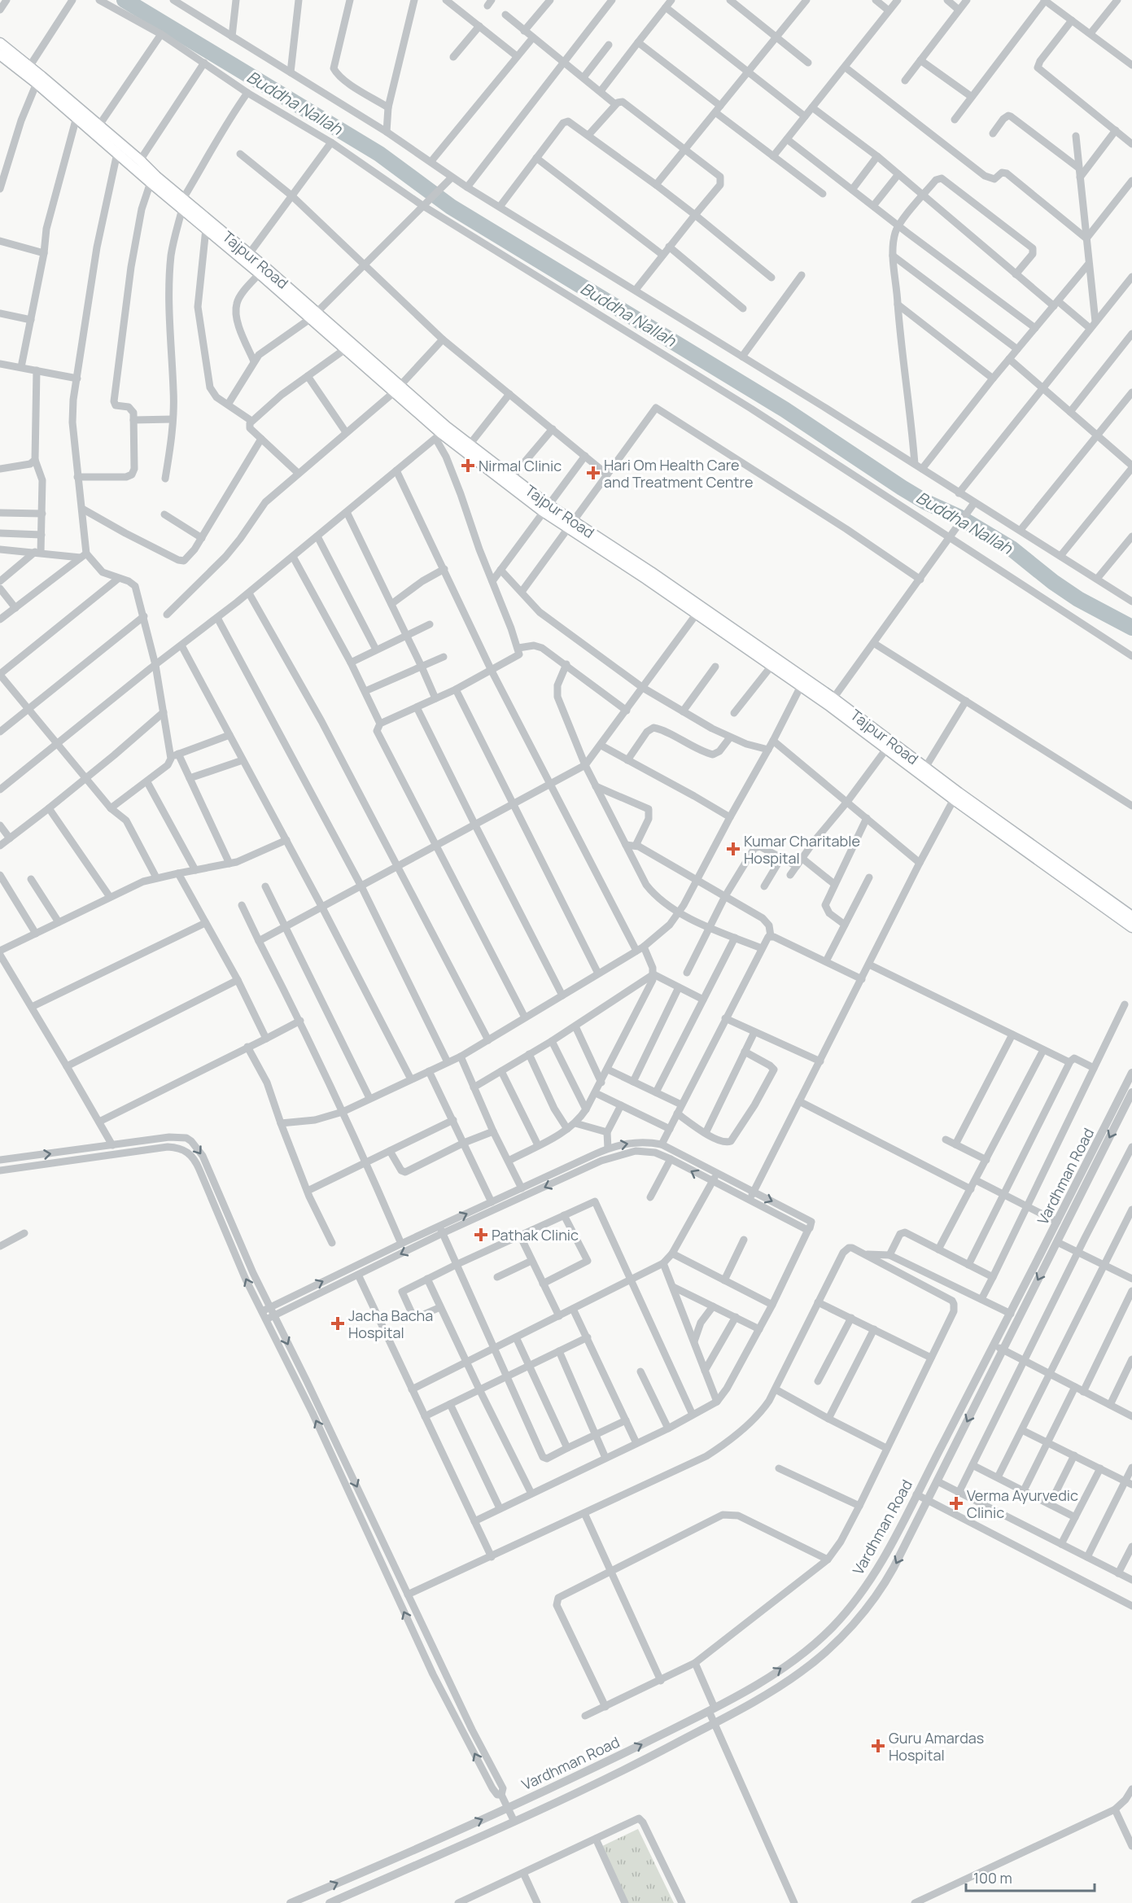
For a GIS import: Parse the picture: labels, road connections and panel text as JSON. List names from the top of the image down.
{
  "streets": {
    "main road": ["Tajpur Road"],
    "street": ["Vardhman Road"]
  },
  "water": ["Buddha Nallah"],
  "places": {
    "health": [
      "Nirmal Clinic",
      "Hari Om Health Care and Treatment Centre",
      "Kumar Charitable Hospital",
      "Pathak Clinic",
      "Jacha Bacha Hospital",
      "Verma Ayurvedic Clinic",
      "Guru Amardas Hospital"
    ]
  },
  "scale_bar": "100 m"
}
